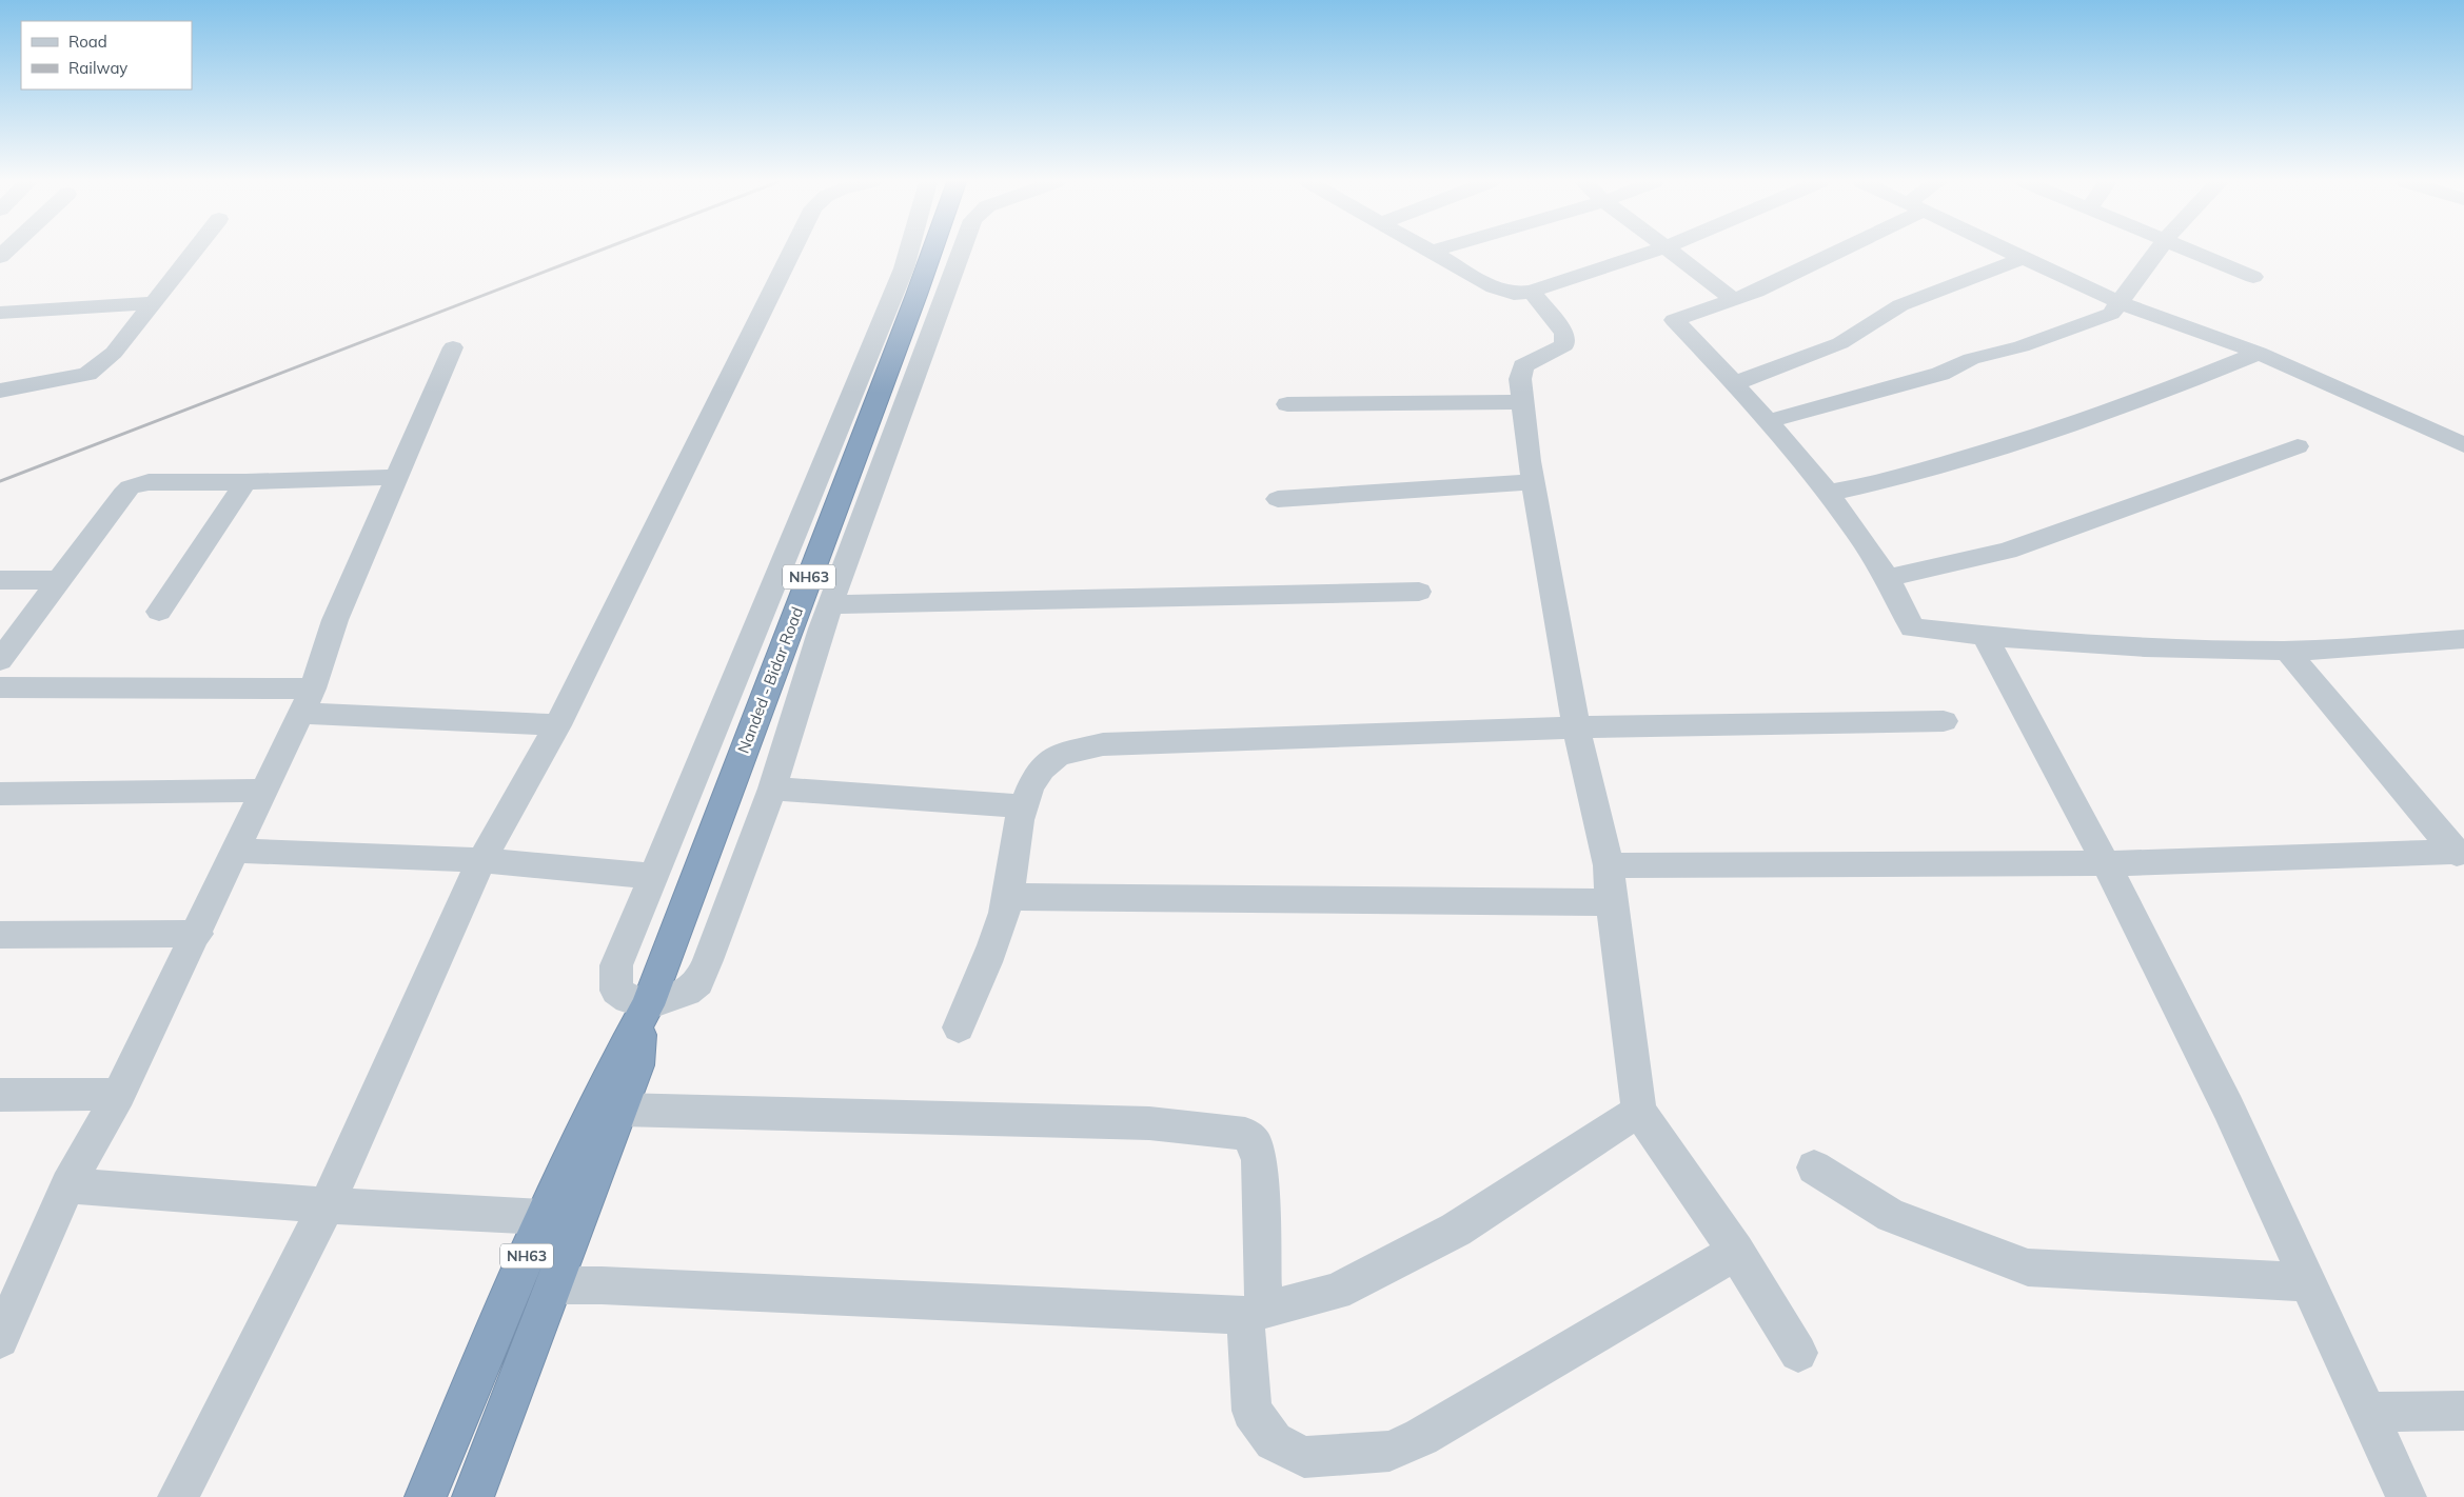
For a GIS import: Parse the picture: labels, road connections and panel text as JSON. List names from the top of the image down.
{
  "streets": {
    "highway": ["NH63", "Nanded - Bidar Road"]
  },
  "crossings": [
    ["NH63", "Nanded - Bidar Road"]
  ],
  "legend": ["Road", "Railway"]
}
